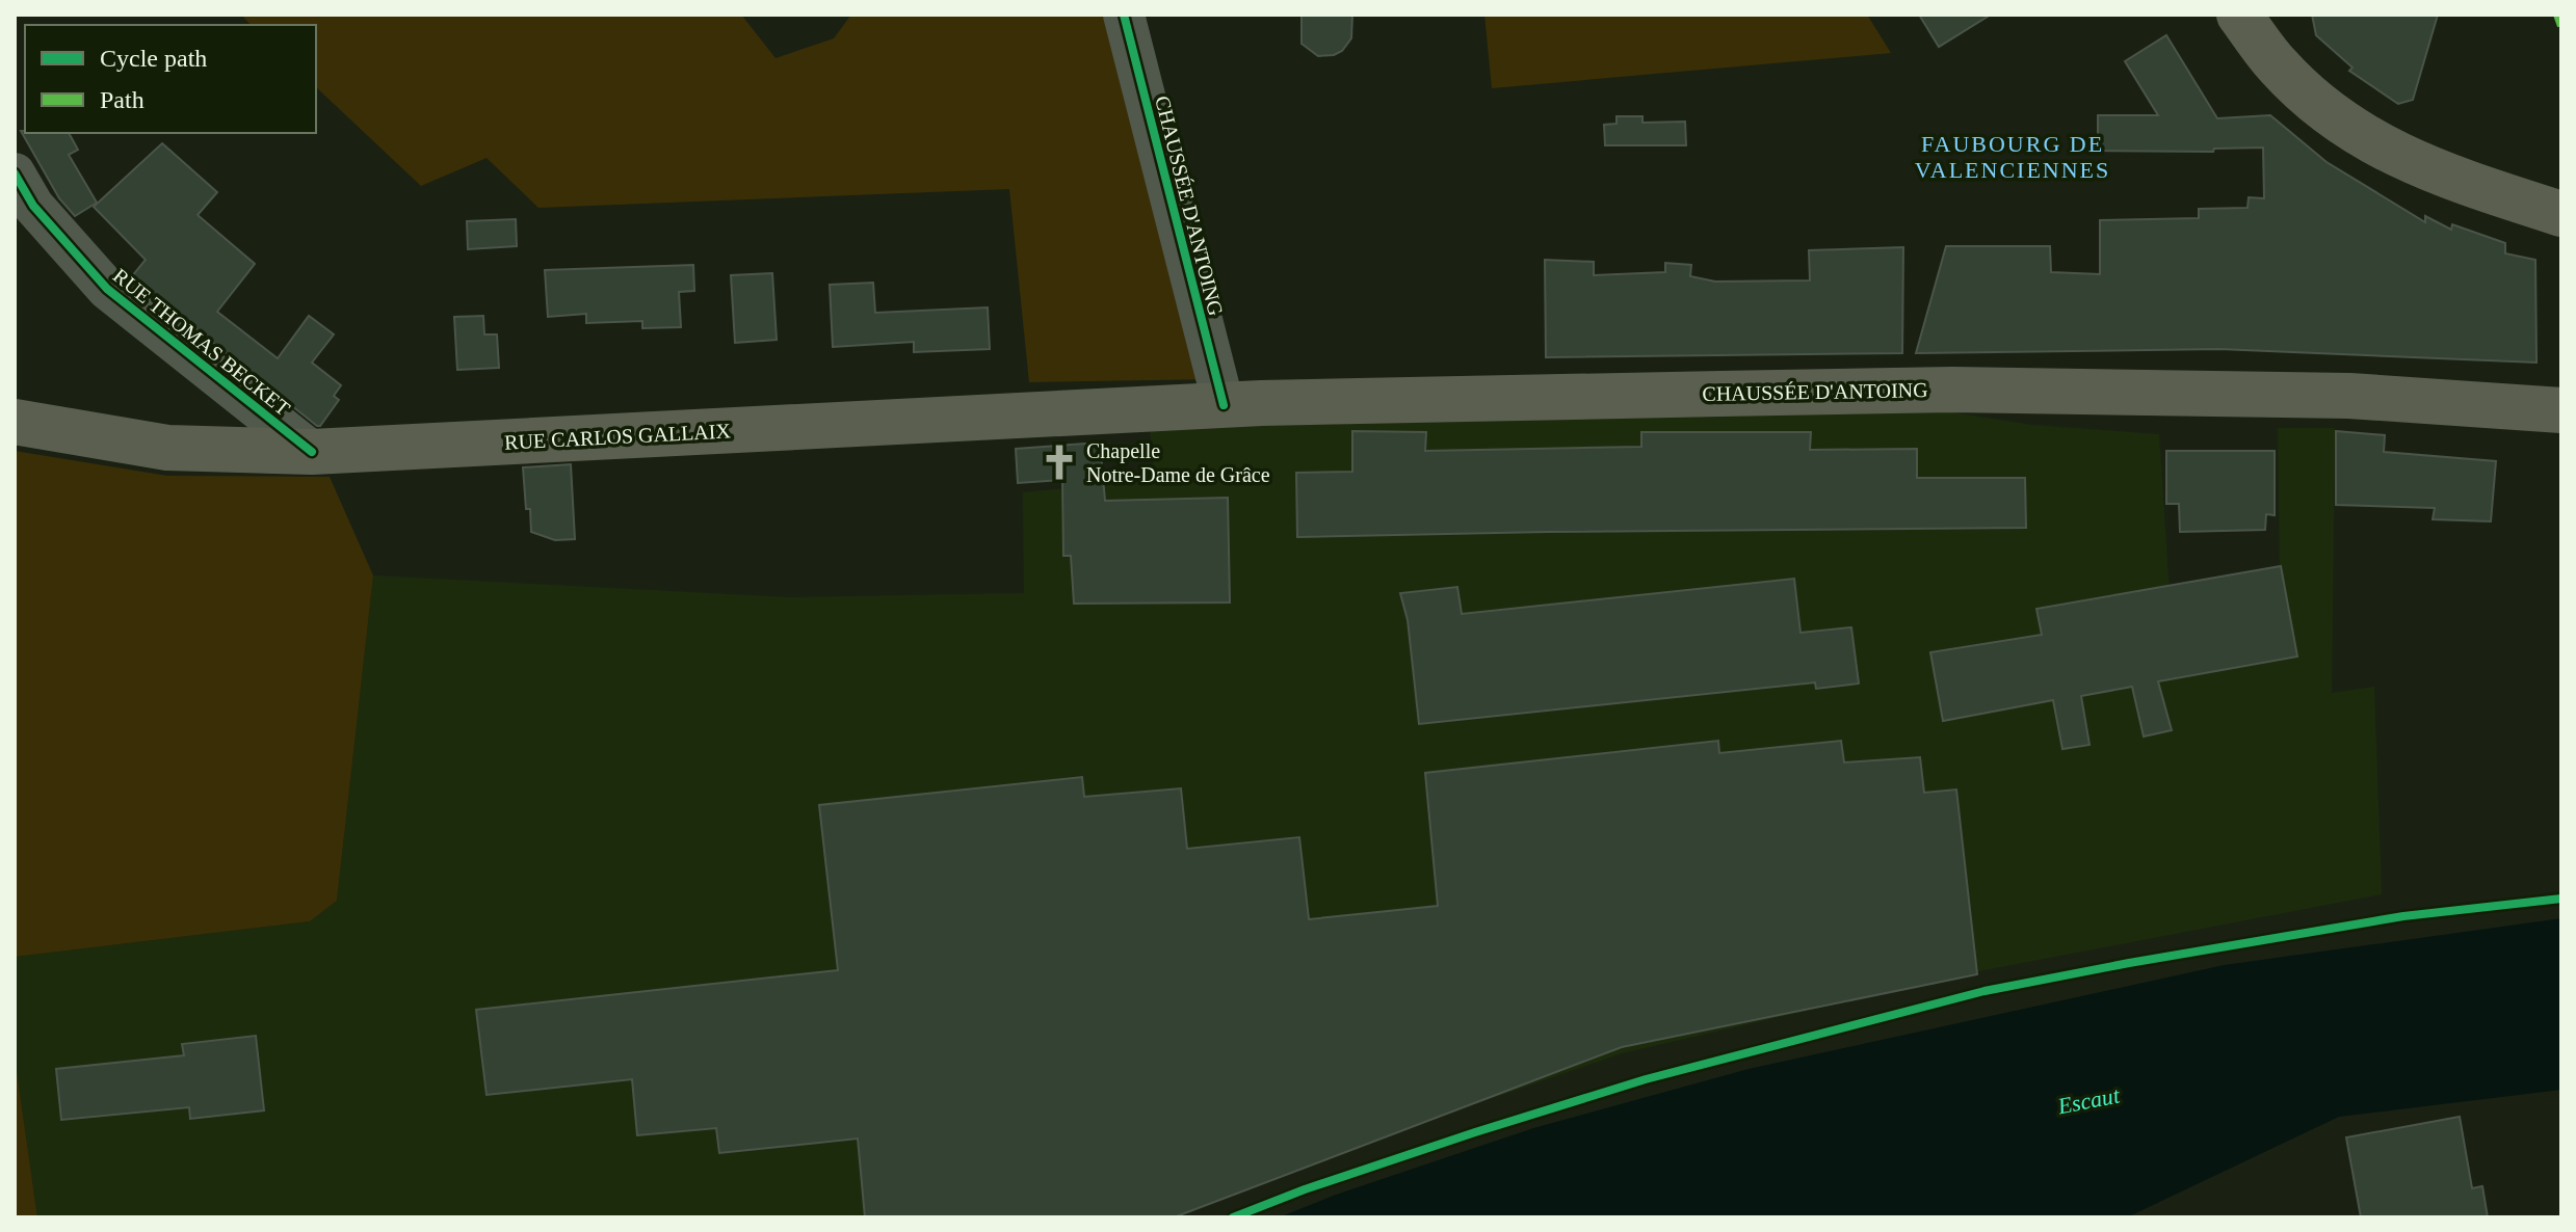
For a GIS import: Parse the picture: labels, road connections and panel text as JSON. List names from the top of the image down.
{
  "streets": {
    "main road": ["CHAUSSÉE D'ANTOING", "RUE CARLOS GALLAIX"],
    "street": ["RUE THOMAS BECKET"]
  },
  "crossings": [
    ["CHAUSSÉE D'ANTOING", "RUE CARLOS GALLAIX"],
    ["RUE THOMAS BECKET", "RUE CARLOS GALLAIX"]
  ],
  "districts": ["FAUBOURG DE VALENCIENNES"],
  "water": ["Escaut"],
  "places": {
    "church": ["Chapelle Notre-Dame de Grâce"]
  },
  "legend": ["Cycle path", "Path"]
}
